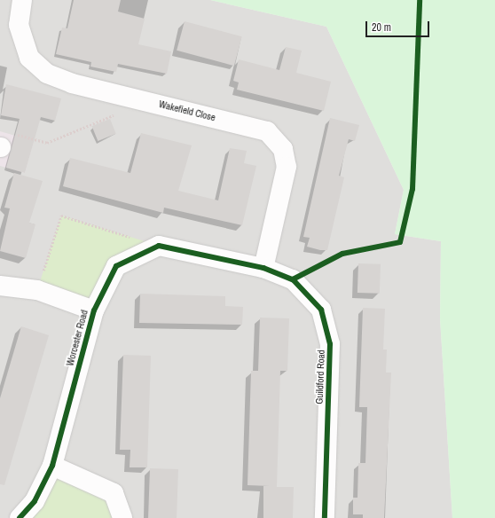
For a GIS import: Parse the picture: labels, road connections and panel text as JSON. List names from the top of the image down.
{
  "streets": {
    "street": ["Wakefield Close", "Worcester Road", "Guildford Road"]
  },
  "crossings": [
    ["Wakefield Close", "Guildford Road"]
  ],
  "scale_bar": "20 m"
}
